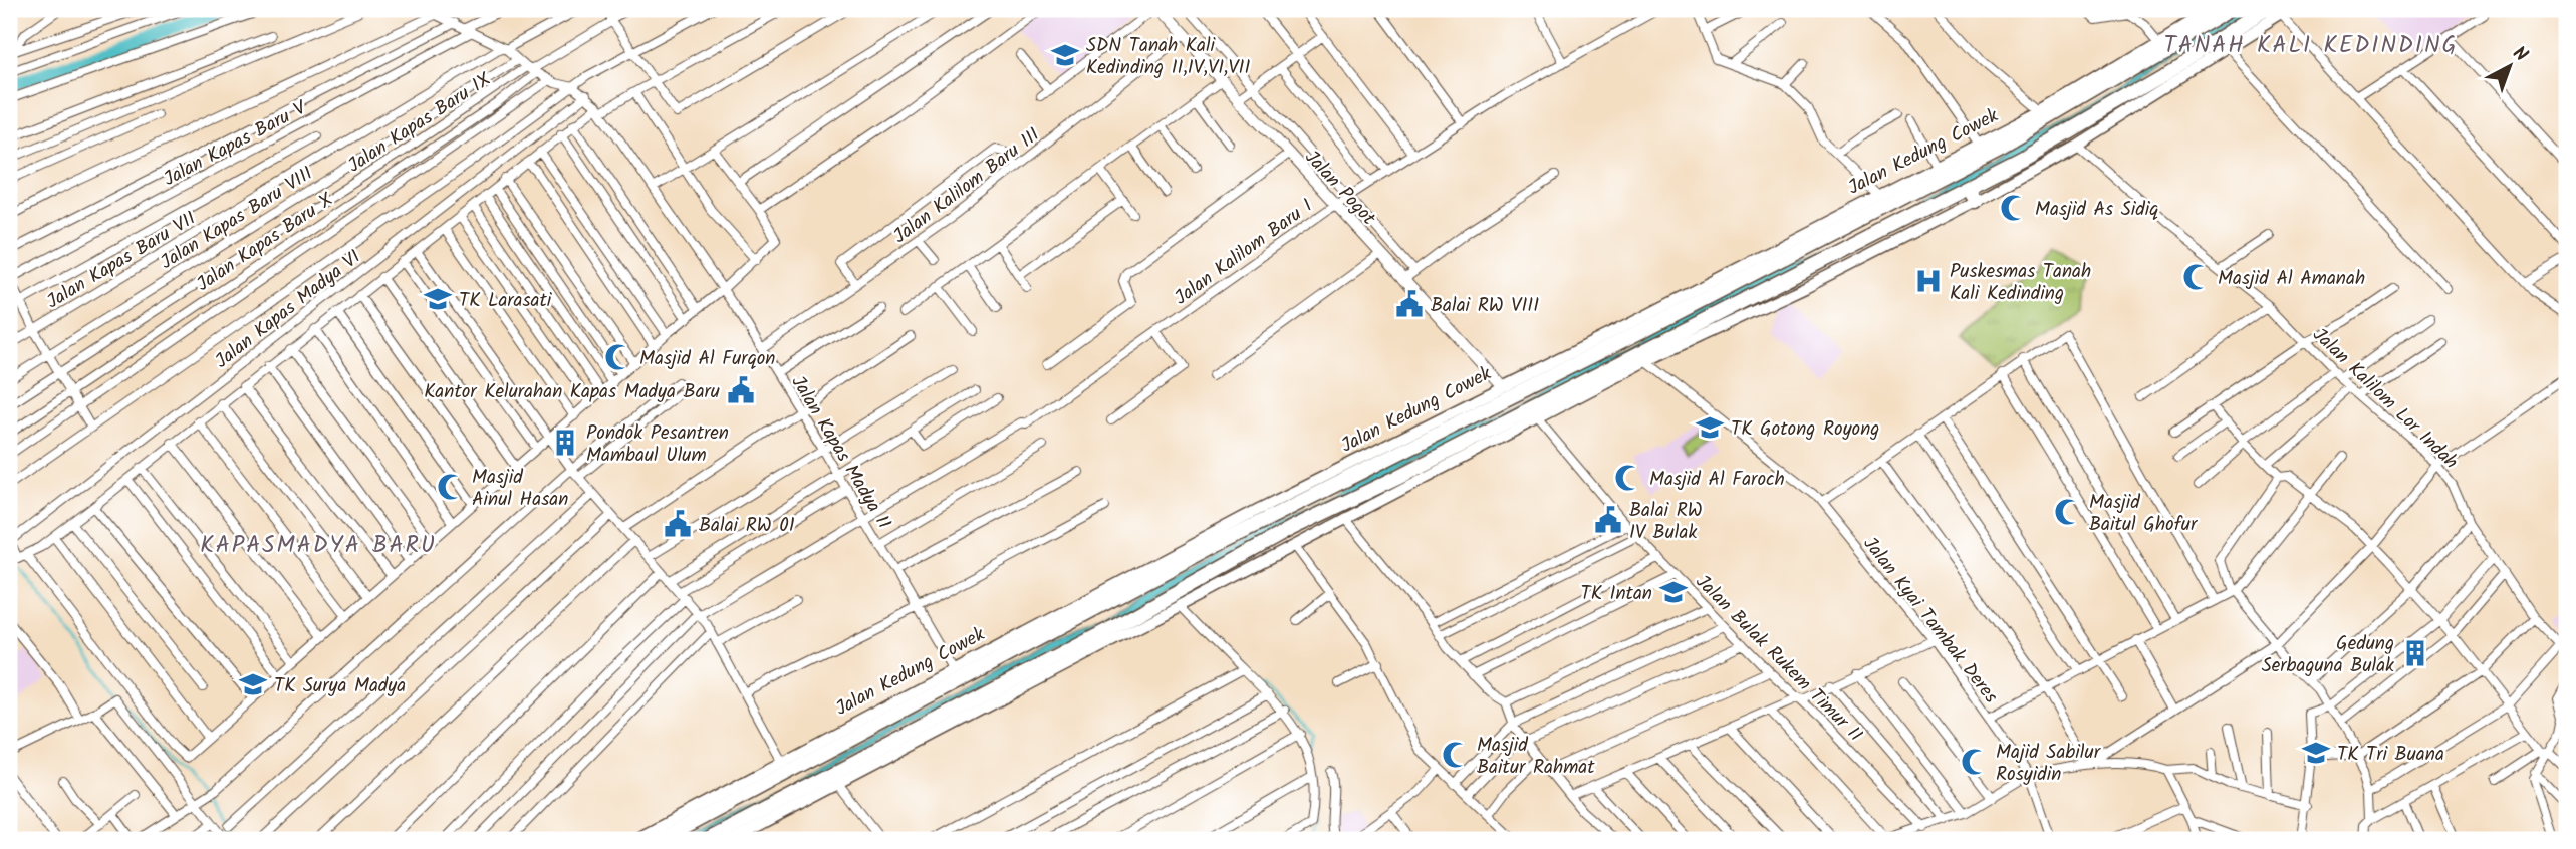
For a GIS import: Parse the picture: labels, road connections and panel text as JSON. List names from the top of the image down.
{
  "streets": {
    "highway": ["Jalan Kedung Cowek"],
    "street": [
      "Jalan Kapas Baru IX",
      "Jalan Kapas Baru V",
      "Jalan Kalilom Baru III",
      "Jalan Pogot",
      "Jalan Kapas Baru VIII",
      "Jalan Kapas Baru X",
      "Jalan Kalilom Baru I",
      "Jalan Kapas Baru VII",
      "Jalan Kapas Madya VI",
      "Jalan Kalilom Lor Indah",
      "Jalan Kapas Madya II",
      "Jalan Kyai Tambak Deres",
      "Jalan Bulak Rukem Timur II"
    ]
  },
  "crossings": [
    ["Jalan Kapas Baru IX", "Jalan Kapas Baru X"],
    ["Jalan Kapas Baru IX", "Jalan Kapas Madya II"],
    ["Jalan Kapas Baru V", "Jalan Kapas Madya II"],
    ["Jalan Kedung Cowek", "Jalan Pogot"],
    ["Jalan Kedung Cowek", "Jalan Kalilom Lor Indah"],
    ["Jalan Kedung Cowek", "Jalan Kapas Madya II"],
    ["Jalan Kedung Cowek", "Jalan Kyai Tambak Deres"],
    ["Jalan Kedung Cowek", "Jalan Bulak Rukem Timur II"],
    ["Jalan Kalilom Baru III", "Jalan Pogot"],
    ["Jalan Kalilom Baru III", "Jalan Kapas Madya II"],
    ["Jalan Pogot", "Jalan Kalilom Baru I"],
    ["Jalan Kapas Baru VIII", "Jalan Kapas Madya II"],
    ["Jalan Kapas Baru X", "Jalan Kapas Madya II"],
    ["Jalan Kalilom Baru I", "Jalan Kapas Madya II"],
    ["Jalan Kapas Baru VII", "Jalan Kapas Madya II"],
    ["Jalan Kapas Madya VI", "Jalan Kapas Madya II"]
  ],
  "districts": ["TANAH KALI KEDINDING", "KAPASMADYA BARU"],
  "places": {
    "school or university": [
      "SDN Tanah Kali Kedinding II,IV,VI,VII",
      "TK Larasati",
      "TK Gotong Royong",
      "TK Intan",
      "TK Surya Madya",
      "TK Tri Buana"
    ],
    "mosque": [
      "Masjid As Sidiq",
      "Masjid Al Amanah",
      "Masjid Al Furqon",
      "Masjid Al Faroch",
      "Masjid Ainul Hasan",
      "Masjid Baitul Ghofur",
      "Masjid Baitur Rahmat",
      "Majid Sabilur Rosyidin"
    ],
    "hospital": ["Puskesmas Tanah Kali Kedinding"],
    "public building": [
      "Balai RW VIII",
      "Kantor Kelurahan Kapas Madya Baru",
      "Balai RW IV Bulak",
      "Balai RW 01"
    ],
    "building": ["Pondok Pesantren Mambaul Ulum", "Gedung Serbaguna Bulak"]
  },
  "north": "top right"
}
